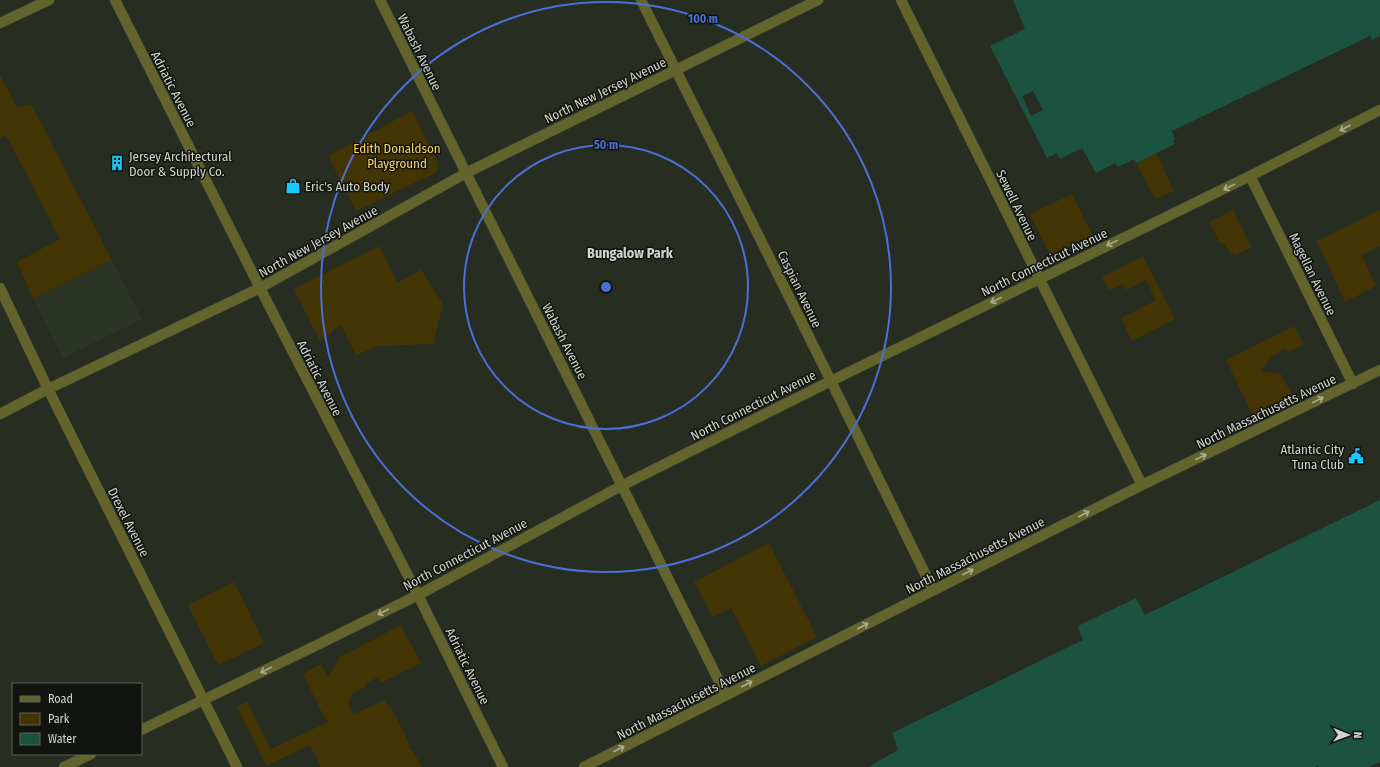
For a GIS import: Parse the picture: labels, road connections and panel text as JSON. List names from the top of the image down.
{
  "streets": {
    "street": [
      "Wabash Avenue",
      "Adriatic Avenue",
      "North New Jersey Avenue",
      "Sewell Avenue",
      "North Connecticut Avenue",
      "Magellan Avenue",
      "Caspian Avenue",
      "North Massachusetts Avenue",
      "Drexel Avenue"
    ]
  },
  "crossings": [
    ["Wabash Avenue", "North New Jersey Avenue"],
    ["Wabash Avenue", "North Connecticut Avenue"],
    ["Wabash Avenue", "North Massachusetts Avenue"],
    ["Adriatic Avenue", "North New Jersey Avenue"],
    ["Adriatic Avenue", "North Connecticut Avenue"],
    ["North New Jersey Avenue", "Caspian Avenue"],
    ["North New Jersey Avenue", "Drexel Avenue"],
    ["Sewell Avenue", "North Connecticut Avenue"],
    ["Sewell Avenue", "North Massachusetts Avenue"],
    ["North Connecticut Avenue", "Magellan Avenue"],
    ["North Connecticut Avenue", "Caspian Avenue"],
    ["North Connecticut Avenue", "Drexel Avenue"],
    ["Magellan Avenue", "North Massachusetts Avenue"],
    ["Caspian Avenue", "North Massachusetts Avenue"]
  ],
  "one_way": ["North Connecticut Avenue", "North Massachusetts Avenue"],
  "districts": ["Bungalow Park"],
  "parks": ["Edith Donaldson Playground"],
  "places": {
    "building": ["Jersey Architectural Door & Supply Co."],
    "shop": ["Eric's Auto Body"],
    "public building": ["Atlantic City Tuna Club"]
  },
  "legend": ["Road", "Park", "Water"],
  "north": "right",
  "rings": ["100 m", "50 m"]
}
